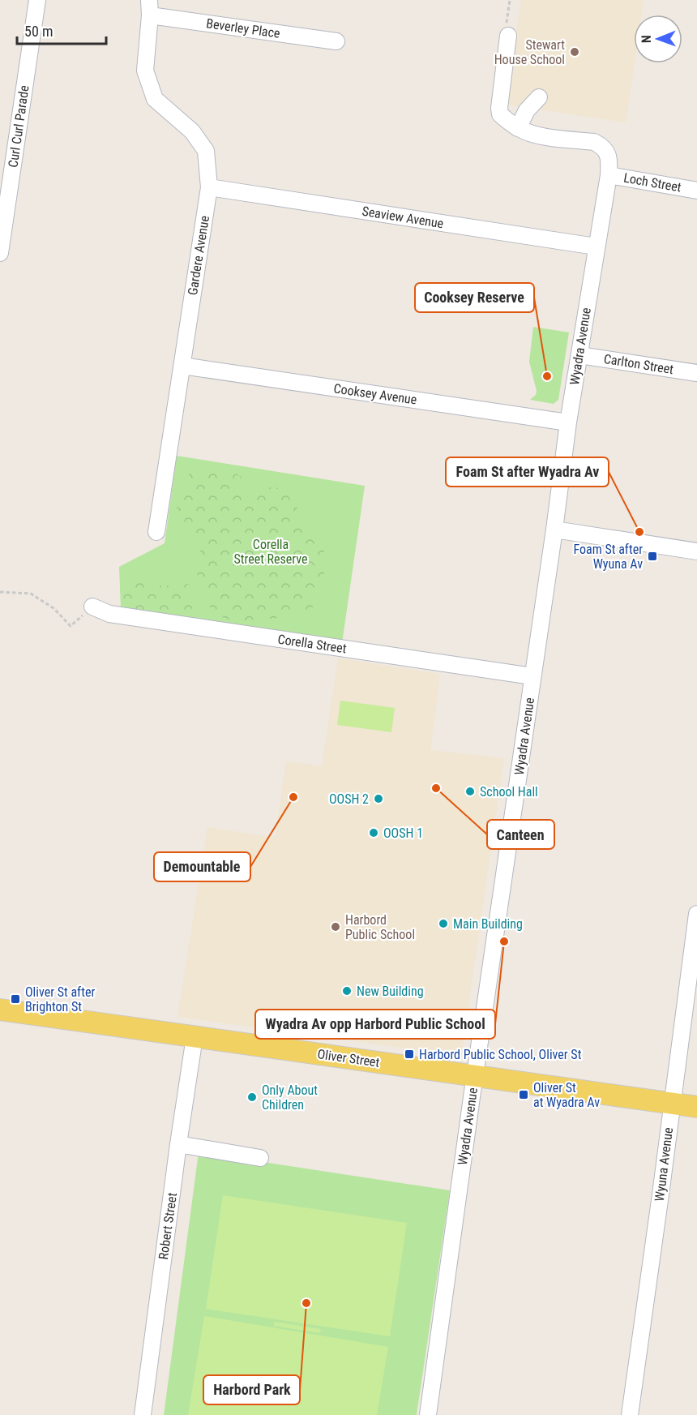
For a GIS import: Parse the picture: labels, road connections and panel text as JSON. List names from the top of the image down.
{
  "streets": {
    "main road": ["Oliver Street"],
    "street": [
      "Beverley Place",
      "Curl Curl Parade",
      "Loch Street",
      "Seaview Avenue",
      "Gardere Avenue",
      "Wyadra Avenue",
      "Carlton Street",
      "Cooksey Avenue",
      "Corella Street",
      "Wyuna Avenue",
      "Robert Street"
    ]
  },
  "crossings": [
    ["Beverley Place", "Gardere Avenue"],
    ["Loch Street", "Wyadra Avenue"],
    ["Seaview Avenue", "Gardere Avenue"],
    ["Seaview Avenue", "Wyadra Avenue"],
    ["Gardere Avenue", "Cooksey Avenue"],
    ["Wyadra Avenue", "Carlton Street"],
    ["Wyadra Avenue", "Cooksey Avenue"],
    ["Wyadra Avenue", "Corella Street"],
    ["Wyadra Avenue", "Oliver Street"],
    ["Oliver Street", "Wyuna Avenue"],
    ["Oliver Street", "Robert Street"]
  ],
  "parks": ["Corella Street Reserve"],
  "places": {
    "other": [
      "Stewart House School",
      "Cooksey Reserve",
      "Foam St after Wyadra Av",
      "Canteen",
      "School Hall",
      "Demountable",
      "OOSH 2",
      "OOSH 1",
      "Main Building",
      "Harbord Public School",
      "Wyadra Av opp Harbord Public School",
      "New Building",
      "Only About Children",
      "Harbord Park"
    ],
    "transit": [
      "Foam St after Wyuna Av",
      "Oliver St after Brighton St",
      "Harbord Public School, Oliver St",
      "Oliver St at Wyadra Av"
    ]
  },
  "scale_bar": "50 m",
  "north": "left"
}
